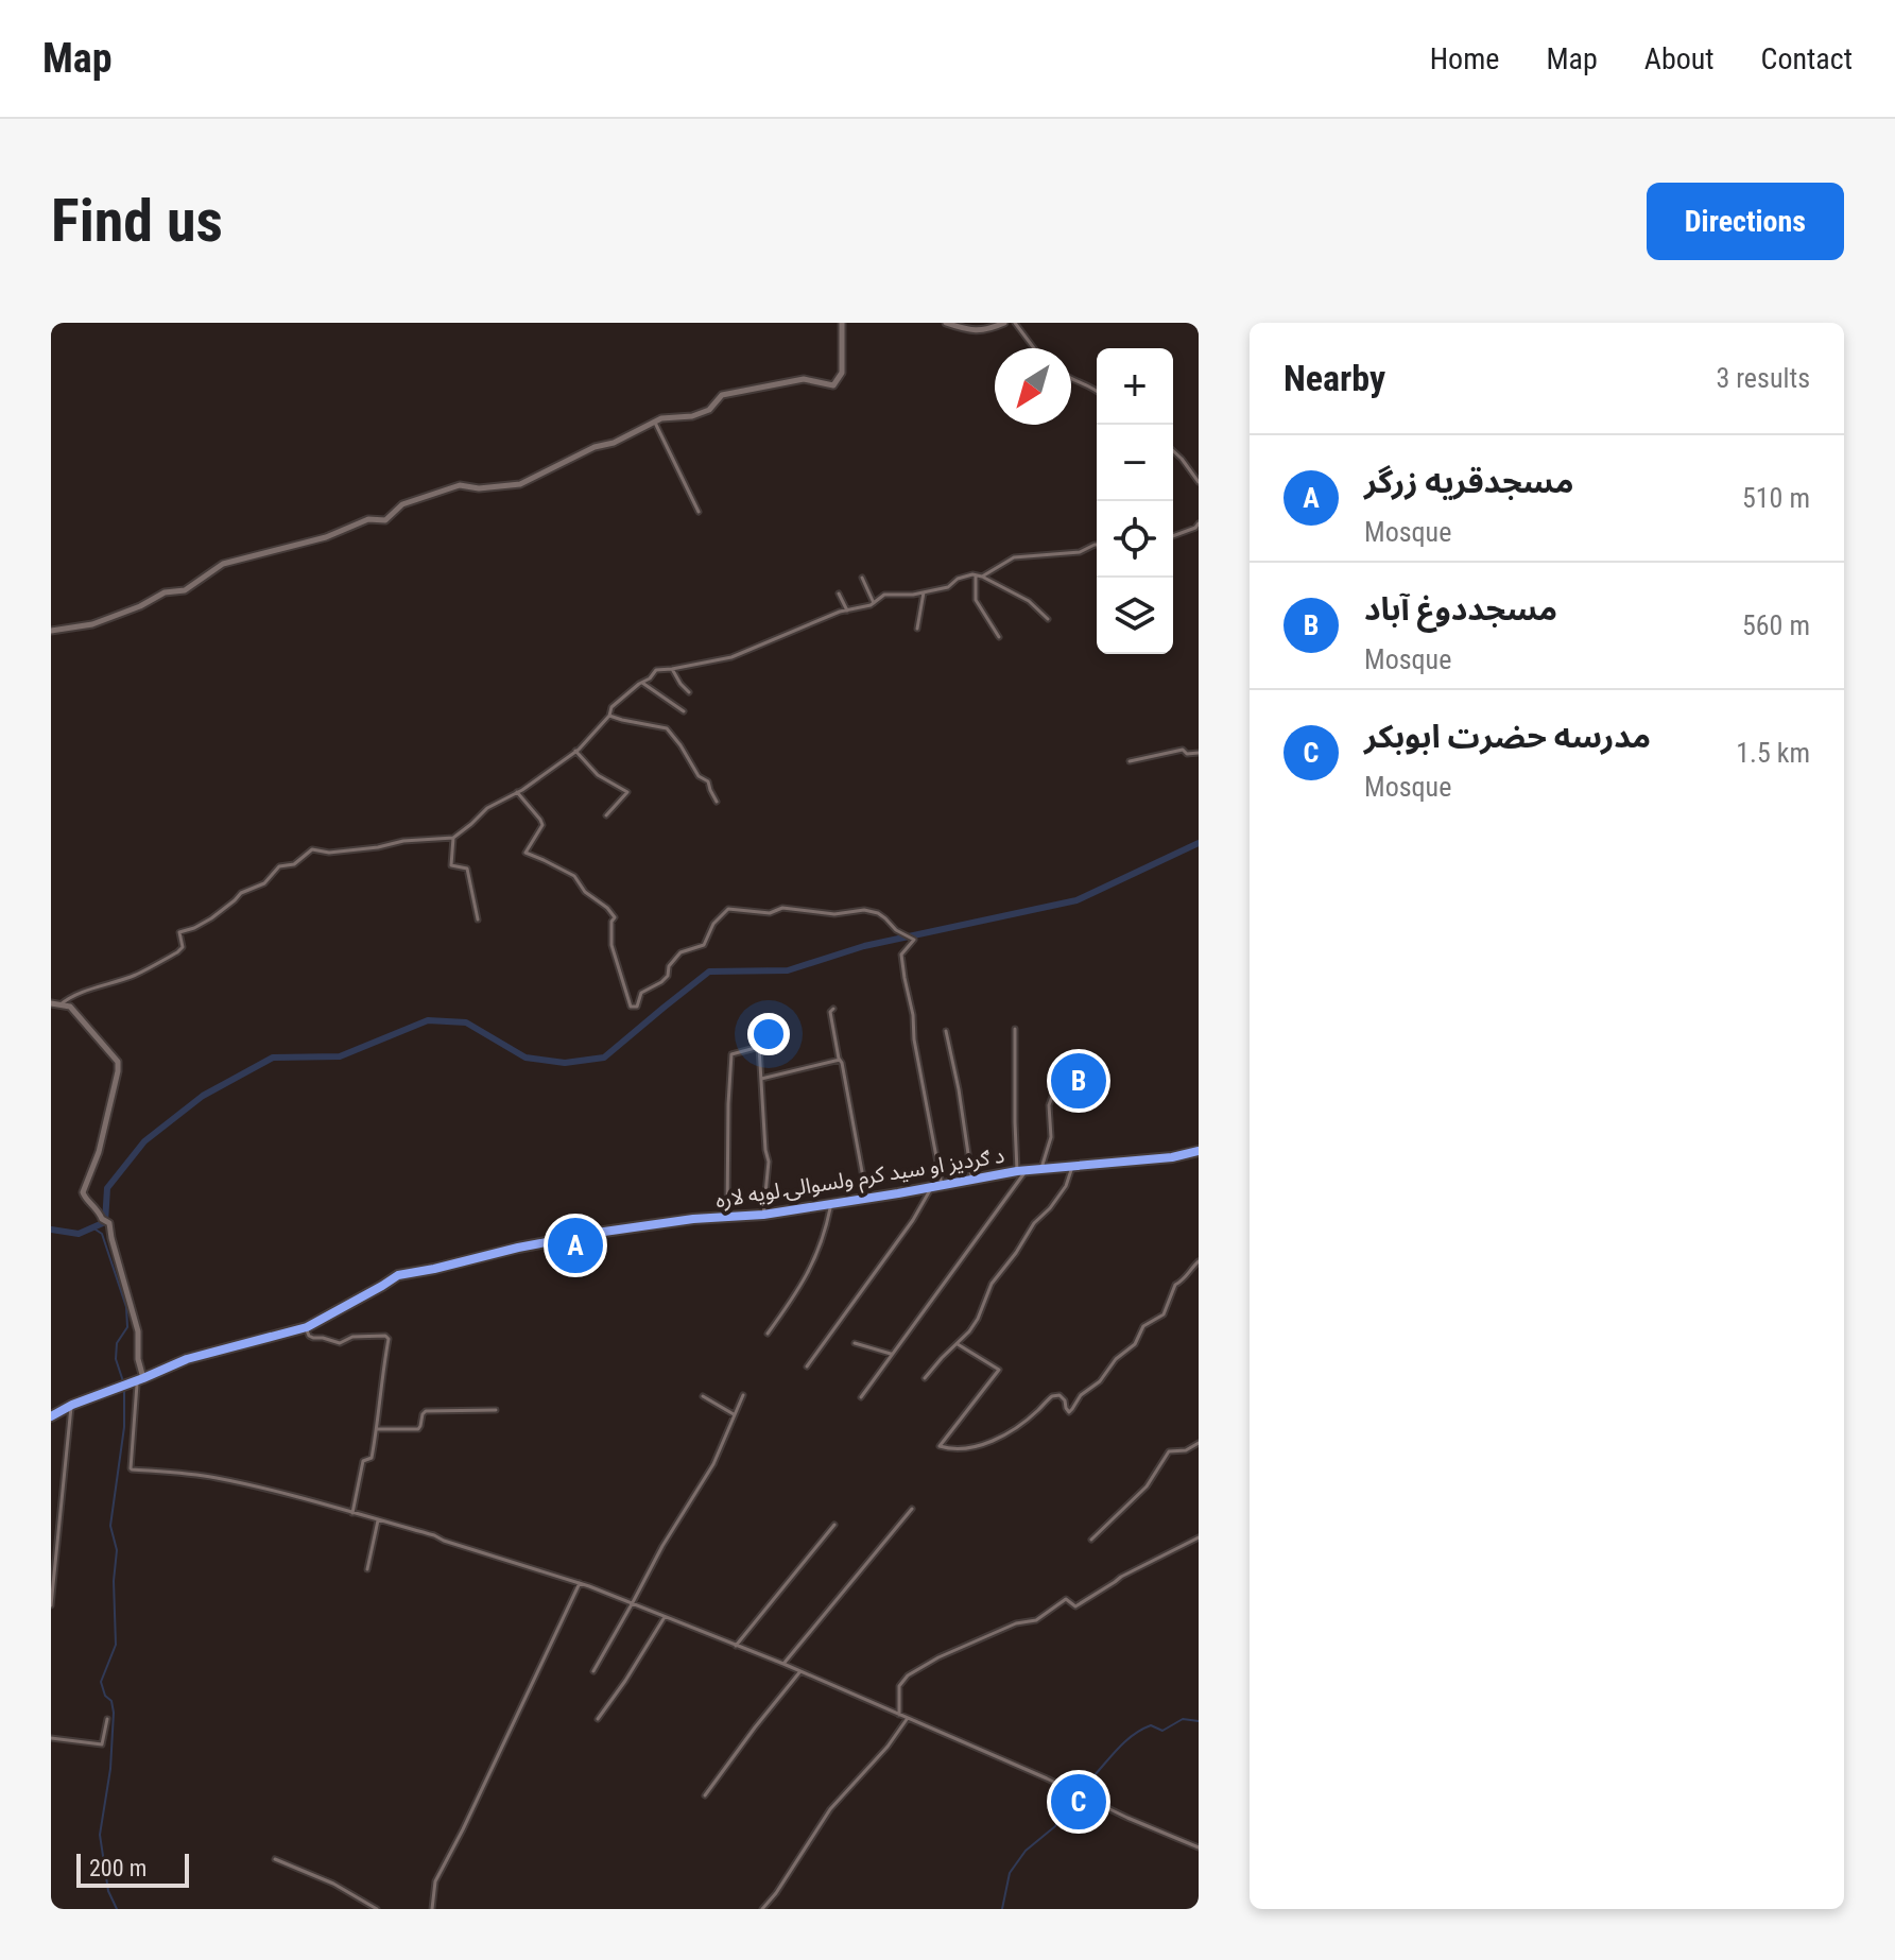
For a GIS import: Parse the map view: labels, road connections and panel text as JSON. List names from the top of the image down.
{
  "streets": {
    "highway": ["د ګردیز او سید کرم ولسوالۍ لویه لاره"]
  },
  "scale_bar": "200 m",
  "north": "bottom left",
  "page": {
    "header": "Map",
    "nav": [
      "Home",
      "Map",
      "About",
      "Contact"
    ],
    "buttons": "Directions",
    "title": "Find us",
    "heading": ["Nearby", "3 results"],
    "map_buttons": ["+", "−"],
    "list": [
      {
        "mark": "A",
        "name": "مسجدقریه زرگر",
        "note": "Mosque",
        "value": "510 m"
      },
      {
        "mark": "B",
        "name": "مسجددوغ آباد",
        "note": "Mosque",
        "value": "560 m"
      },
      {
        "mark": "C",
        "name": "مدرسه حضرت ابوبکر",
        "note": "Mosque",
        "value": "1.5 km"
      }
    ],
    "pins": ["B", "A", "C"],
    "scale": "200 m"
  }
}
